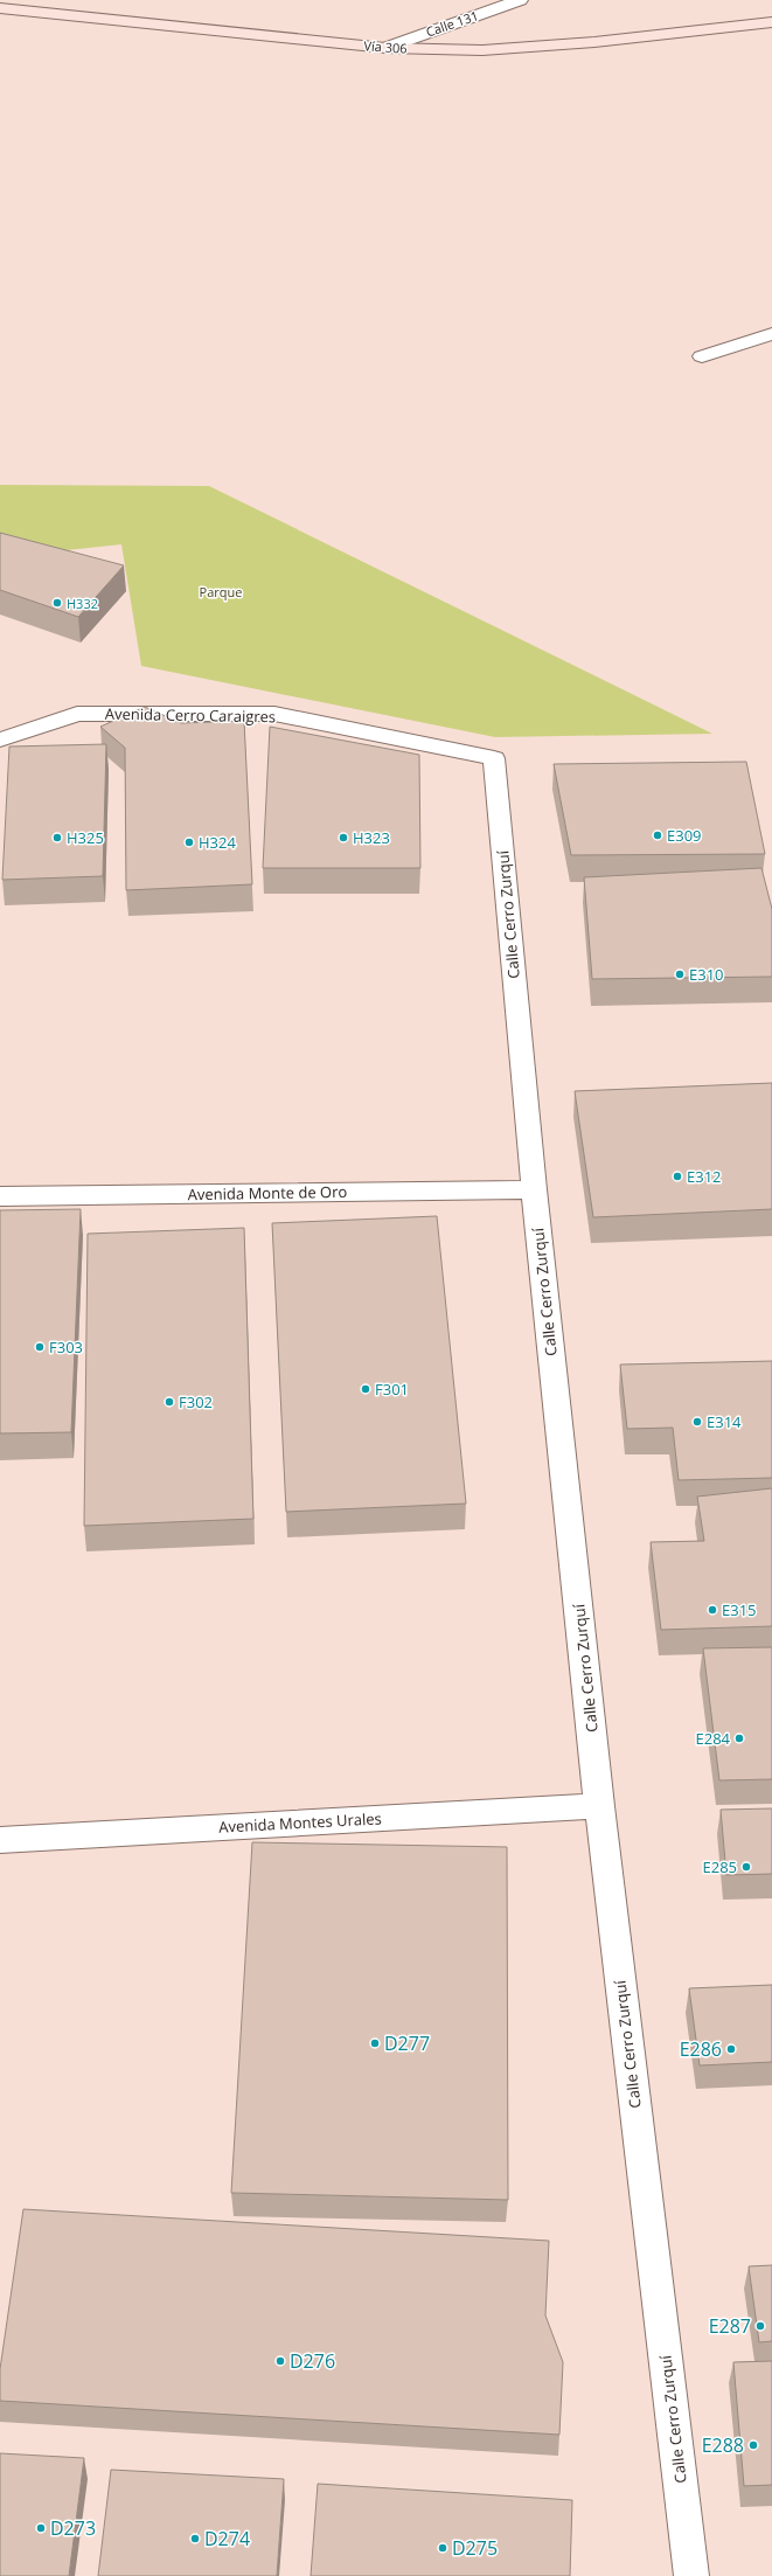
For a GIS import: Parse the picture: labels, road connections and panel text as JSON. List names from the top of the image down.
{
  "streets": {
    "street": [
      "Calle 131",
      "Vía 306",
      "Avenida Cerro Caraigres",
      "Calle Cerro Zurquí",
      "Avenida Monte de Oro",
      "Avenida Montes Urales"
    ]
  },
  "crossings": [
    ["Calle 131", "Vía 306"],
    ["Avenida Cerro Caraigres", "Calle Cerro Zurquí"],
    ["Calle Cerro Zurquí", "Avenida Monte de Oro"],
    ["Calle Cerro Zurquí", "Avenida Montes Urales"]
  ],
  "parks": ["Parque"],
  "places": [
    "H332",
    "E309",
    "H325",
    "H323",
    "H324",
    "E310",
    "E312",
    "F303",
    "F301",
    "F302",
    "E314",
    "E315",
    "E284",
    "E285",
    "D277",
    "E286",
    "E287",
    "D276",
    "E288",
    "D273",
    "D274",
    "D275"
  ]
}
